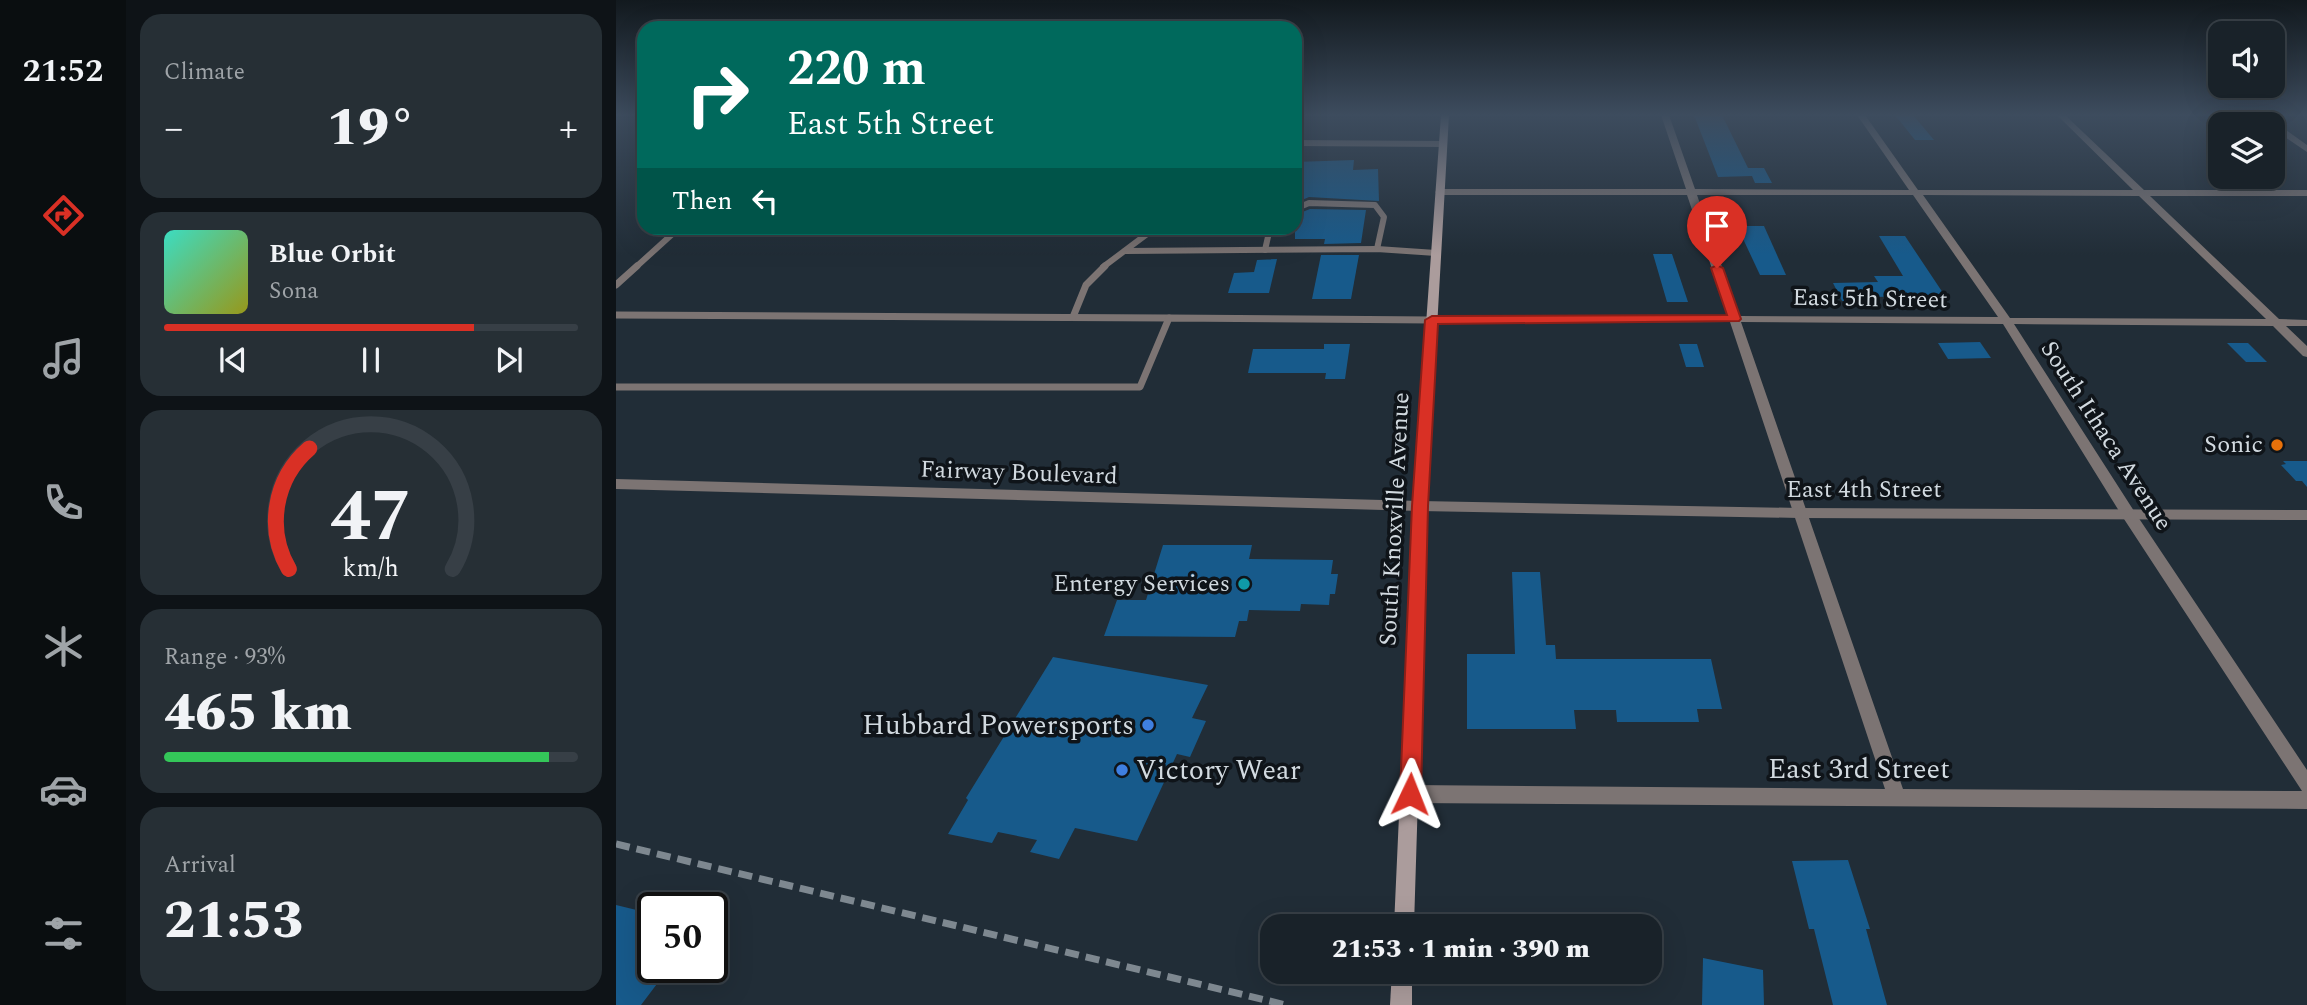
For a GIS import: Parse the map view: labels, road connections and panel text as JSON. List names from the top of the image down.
{
  "streets": {
    "main road": ["South Knoxville Avenue"],
    "street": [
      "East 5th Street",
      "South Ithaca Avenue",
      "Fairway Boulevard",
      "East 4th Street",
      "East 3rd Street"
    ]
  },
  "crossings": [
    ["East 5th Street", "South Ithaca Avenue"],
    ["East 5th Street", "South Knoxville Avenue"],
    ["South Ithaca Avenue", "East 4th Street"],
    ["Fairway Boulevard", "East 4th Street"],
    ["Fairway Boulevard", "South Knoxville Avenue"],
    ["East 4th Street", "South Knoxville Avenue"],
    ["South Knoxville Avenue", "East 3rd Street"]
  ],
  "places": [
    "Sonic",
    "Entergy Services",
    "Hubbard Powersports",
    "Victory Wear"
  ],
  "page": {
    "tabs": "21:52",
    "tile": [
      "Climate",
      ["Range · 93%", "465 km"],
      ["Arrival", "21:53"]
    ],
    "turn": ["220 m", "East 5th Street"],
    "heat": ["−", "19°", "+"],
    "then": "Then",
    "song": ["Blue Orbit", "Sona"],
    "limit": "50",
    "trip": "21:53 · 1 min · 390 m",
    "gauge": ["47", "km/h"]
  }
}
